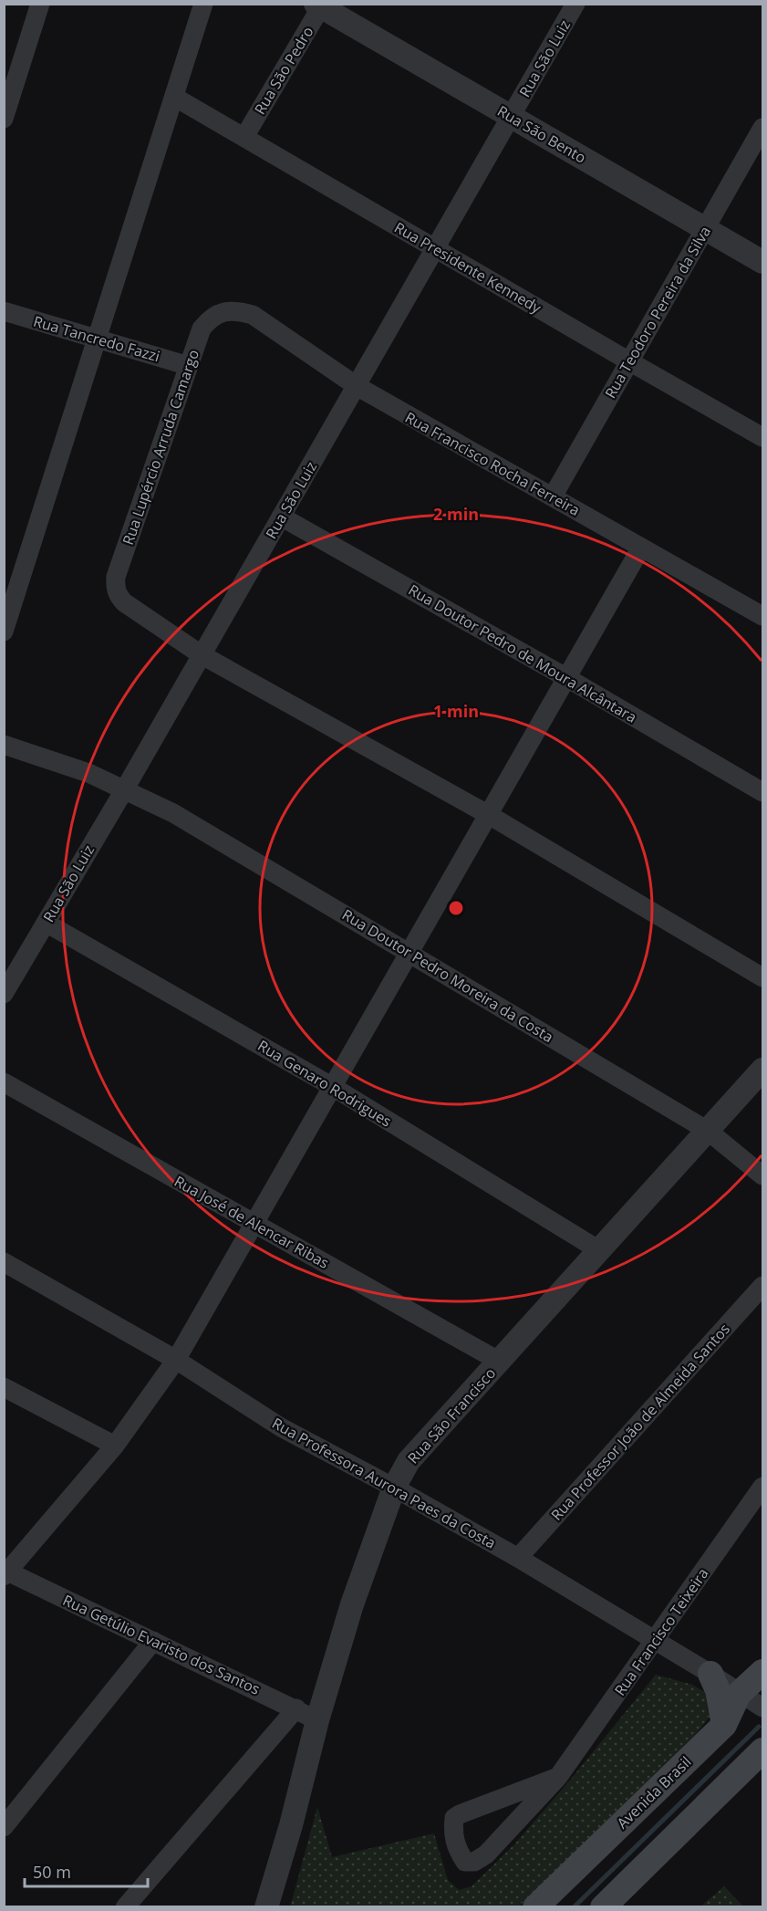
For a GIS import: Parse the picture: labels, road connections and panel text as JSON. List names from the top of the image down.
{
  "streets": {
    "main road": ["Avenida Brasil"],
    "street": [
      "Rua São Luiz",
      "Rua São Pedro",
      "Rua São Bento",
      "Rua Presidente Kennedy",
      "Rua Teodoro Pereira da Silva",
      "Rua Tancredo Fazzi",
      "Rua Lupércio Arruda Camargo",
      "Rua Francisco Rocha Ferreira",
      "Rua Doutor Pedro de Moura Alcântara",
      "Rua Doutor Pedro Moreira da Costa",
      "Rua Genaro Rodrigues",
      "Rua José de Alencar Ribas",
      "Rua São Francisco",
      "Rua Professor João de Almeida Santos",
      "Rua Professora Aurora Paes da Costa",
      "Rua Francisco Teixeira",
      "Rua Getúlio Evaristo dos Santos"
    ]
  },
  "crossings": [
    ["Rua São Luiz", "Rua São Bento"],
    ["Rua São Luiz", "Rua Presidente Kennedy"],
    ["Rua São Luiz", "Rua Lupércio Arruda Camargo"],
    ["Rua São Luiz", "Rua Francisco Rocha Ferreira"],
    ["Rua São Luiz", "Rua Doutor Pedro de Moura Alcântara"],
    ["Rua São Luiz", "Rua Doutor Pedro Moreira da Costa"],
    ["Rua São Luiz", "Rua Genaro Rodrigues"],
    ["Rua São Pedro", "Rua São Bento"],
    ["Rua São Pedro", "Rua Presidente Kennedy"],
    ["Rua São Bento", "Rua Teodoro Pereira da Silva"],
    ["Rua Presidente Kennedy", "Rua Teodoro Pereira da Silva"],
    ["Rua Teodoro Pereira da Silva", "Rua Francisco Rocha Ferreira"],
    ["Rua Tancredo Fazzi", "Rua Lupércio Arruda Camargo"],
    ["Rua Lupércio Arruda Camargo", "Rua Francisco Rocha Ferreira"],
    ["Rua Doutor Pedro Moreira da Costa", "Rua São Francisco"],
    ["Rua Genaro Rodrigues", "Rua São Francisco"],
    ["Rua José de Alencar Ribas", "Rua São Francisco"],
    ["Rua São Francisco", "Rua Professora Aurora Paes da Costa"],
    ["Rua São Francisco", "Rua Getúlio Evaristo dos Santos"],
    ["Rua Professor João de Almeida Santos", "Rua Professora Aurora Paes da Costa"],
    ["Rua Professora Aurora Paes da Costa", "Rua Francisco Teixeira"],
    ["Rua Professora Aurora Paes da Costa", "Avenida Brasil"]
  ],
  "scale_bar": "50 m",
  "rings": ["2 min", "1 min"]
}
